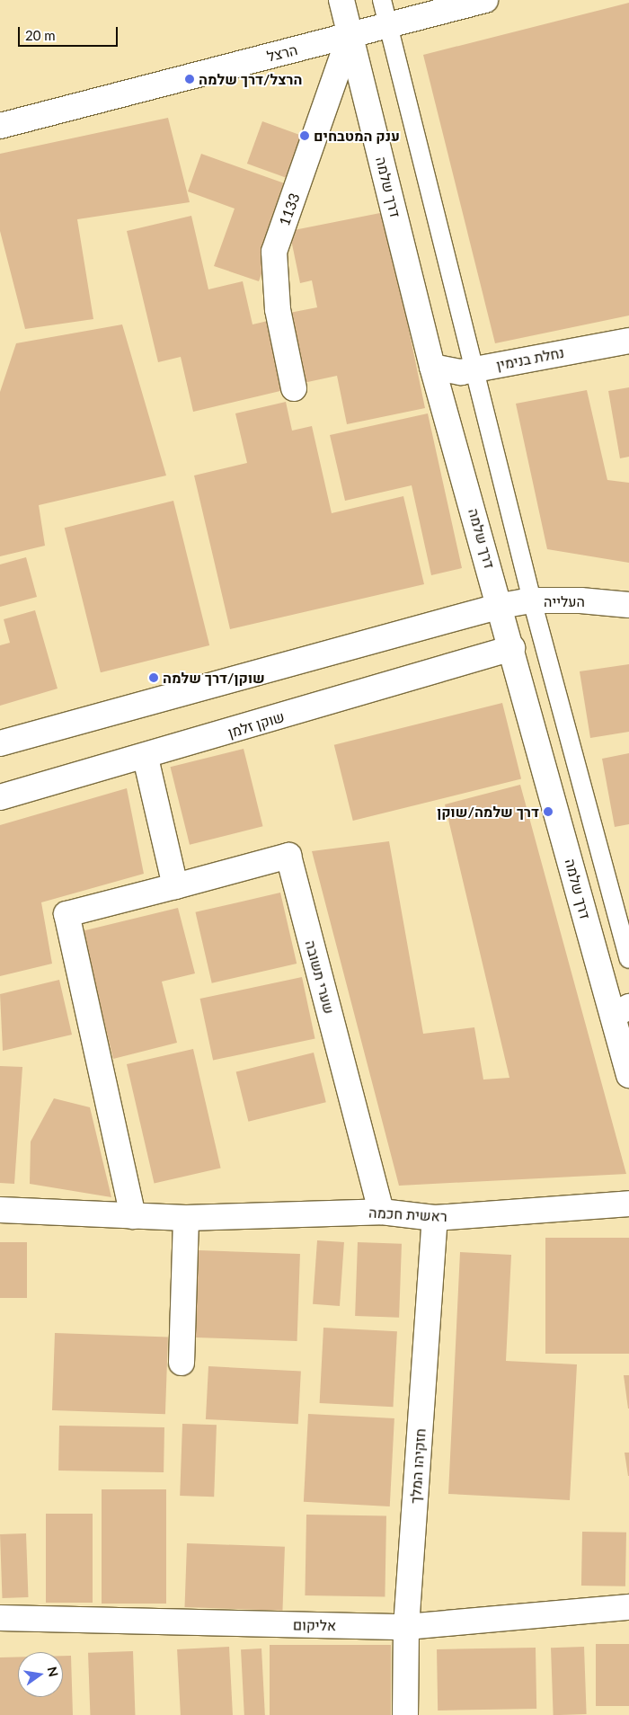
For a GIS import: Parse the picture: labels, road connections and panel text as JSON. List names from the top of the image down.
{
  "streets": {
    "street": [
      "הרצל",
      "דרך שלמה",
      "1133",
      "נחלת בנימין",
      "העלייה",
      "שוקן זלמן",
      "שערי תשובה",
      "ראשית חכמה",
      "חזקיהו המלך",
      "אליקום"
    ]
  },
  "crossings": [
    ["הרצל", "דרך שלמה"],
    ["הרצל", "1133"],
    ["דרך שלמה", "1133"],
    ["דרך שלמה", "נחלת בנימין"],
    ["דרך שלמה", "העלייה"],
    ["דרך שלמה", "שוקן זלמן"],
    ["שערי תשובה", "ראשית חכמה"],
    ["ראשית חכמה", "חזקיהו המלך"],
    ["חזקיהו המלך", "אליקום"]
  ],
  "places": [
    "הרצל/דרך שלמה",
    "ענק המטבחים",
    "שוקן/דרך שלמה",
    "דרך שלמה/שוקן"
  ],
  "scale_bar": "20 m",
  "north": "right"
}
